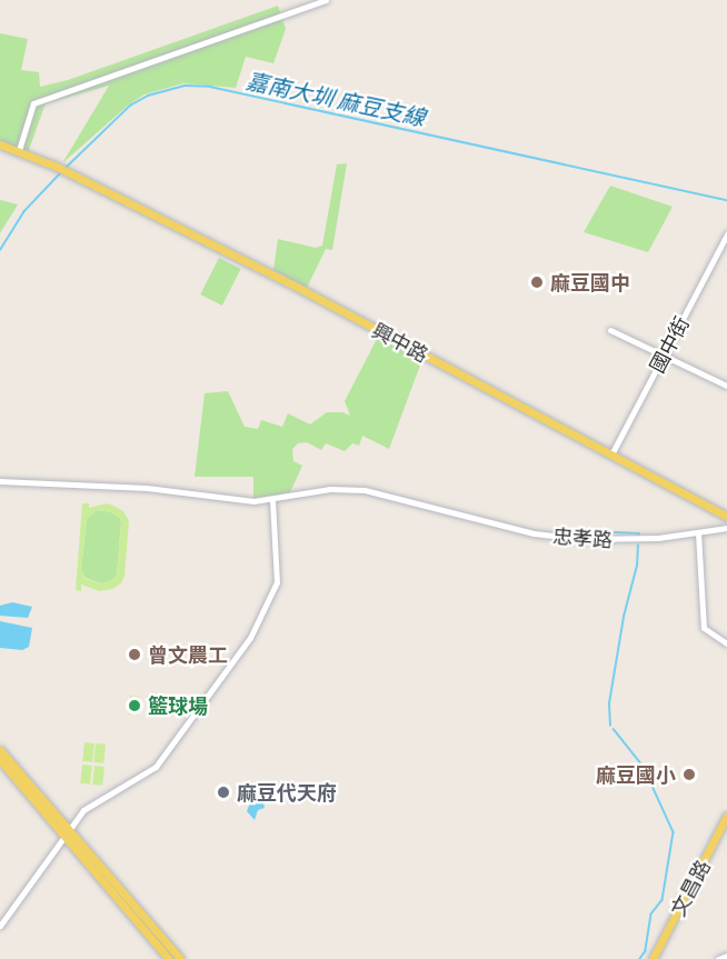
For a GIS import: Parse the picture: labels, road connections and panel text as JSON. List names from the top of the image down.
{
  "streets": {
    "main road": ["興中路", "文昌路"],
    "street": ["國中街", "忠孝路"]
  },
  "crossings": [
    ["興中路", "國中街"]
  ],
  "water": ["嘉南大圳 麻豆支線"],
  "places": [
    "麻豆國中",
    "曾文農工",
    "籃球場",
    "麻豆國小",
    "麻豆代天府"
  ]
}
